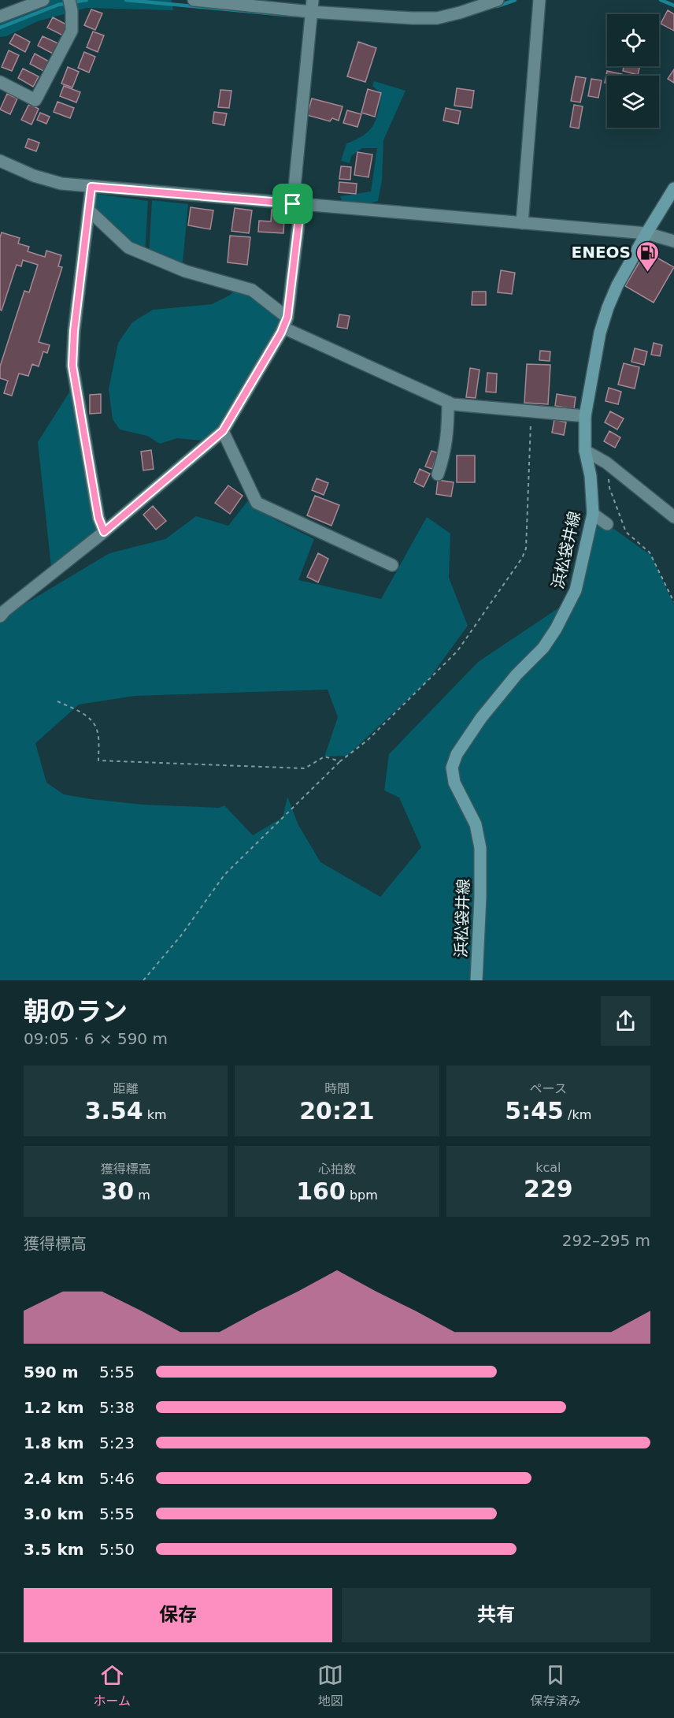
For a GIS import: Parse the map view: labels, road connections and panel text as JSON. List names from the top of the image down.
{
  "streets": {
    "main road": ["浜松袋井線"]
  },
  "places": {
    "fuel station": ["ENEOS"]
  },
  "page": {
    "heading": ["朝のラン", "09:05 · 6 × 590 m"],
    "stats": [
      ["距離", "3.54 km"],
      ["時間", "20:21"],
      ["ペース", "5:45 /km"],
      ["獲得標高", "30 m"],
      ["心拍数", "160 bpm"],
      ["kcal", "229"]
    ],
    "chart": ["獲得標高", "292–295 m"],
    "list": [
      {
        "name": "590 m",
        "note": "5:55"
      },
      {
        "name": "1.2 km",
        "note": "5:38"
      },
      {
        "name": "1.8 km",
        "note": "5:23"
      },
      {
        "name": "2.4 km",
        "note": "5:46"
      },
      {
        "name": "3.0 km",
        "note": "5:55"
      },
      {
        "name": "3.5 km",
        "note": "5:50"
      }
    ],
    "buttons": ["保存", "共有"],
    "tabs": ["ホーム", "地図", "保存済み"]
  }
}
